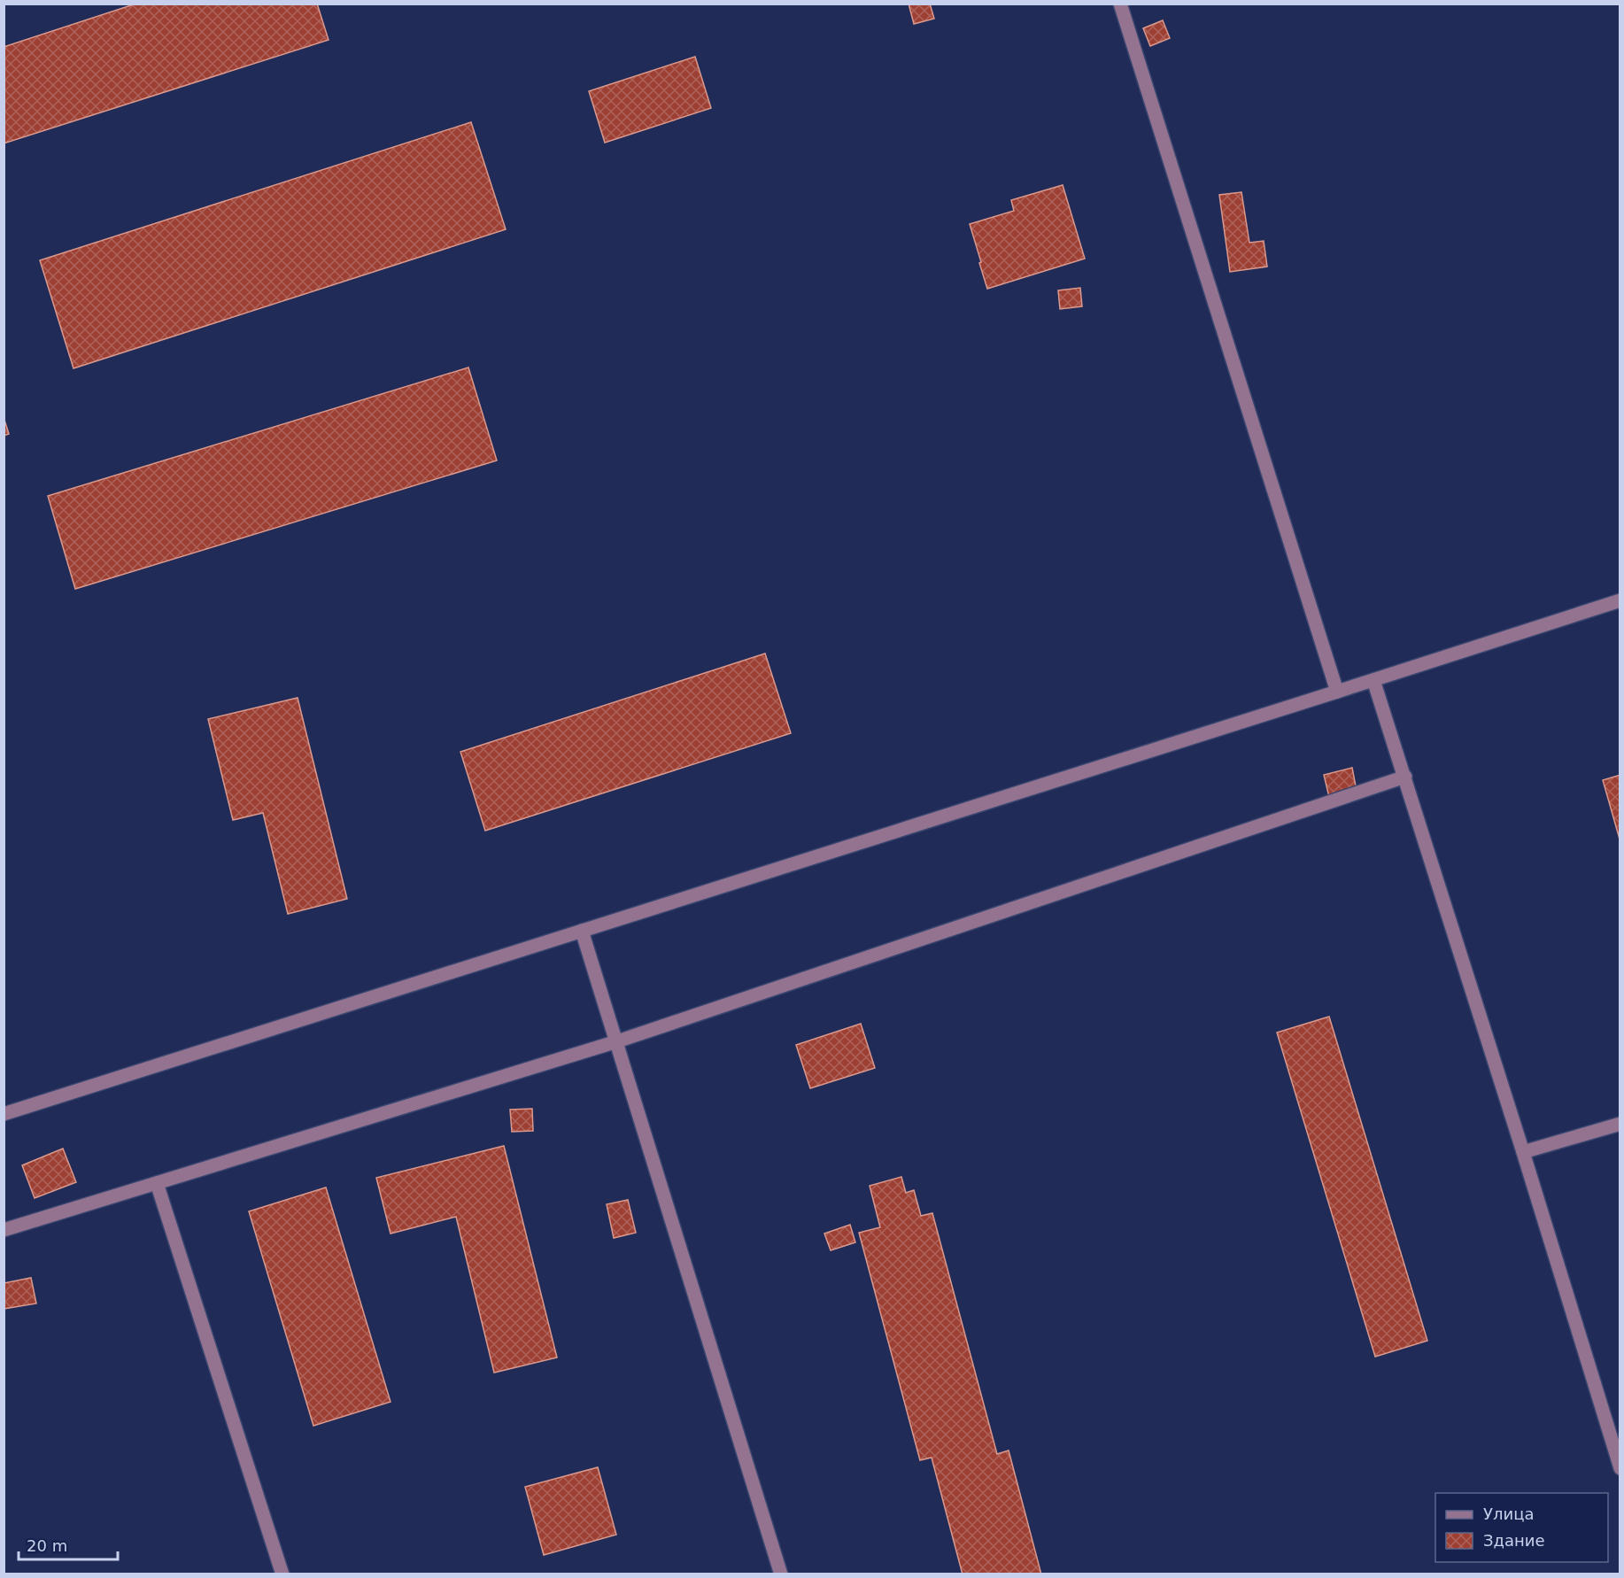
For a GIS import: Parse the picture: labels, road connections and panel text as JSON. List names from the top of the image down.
{
  "legend": ["Улица", "Здание"],
  "scale_bar": "20 m"
}
